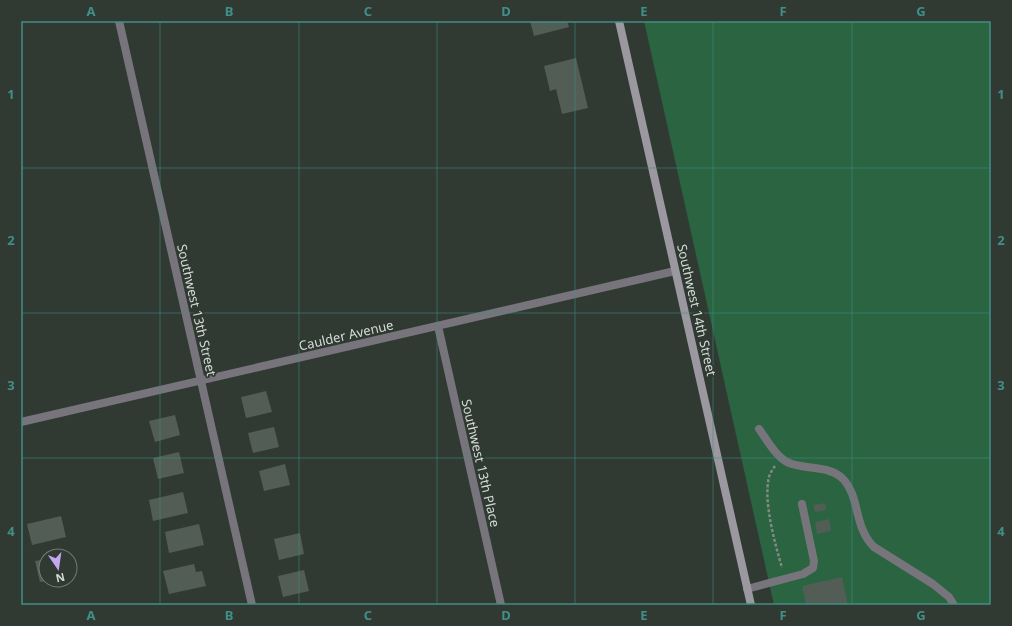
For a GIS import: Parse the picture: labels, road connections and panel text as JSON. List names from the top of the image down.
{
  "streets": {
    "street": [
      "Southwest 13th Street",
      "Southwest 14th Street",
      "Caulder Avenue",
      "Southwest 13th Place"
    ]
  },
  "crossings": [
    ["Southwest 13th Street", "Caulder Avenue"],
    ["Southwest 14th Street", "Caulder Avenue"],
    ["Caulder Avenue", "Southwest 13th Place"]
  ],
  "north": "bottom",
  "grid": {
    "columns": [
      "A",
      "B",
      "C",
      "D",
      "E",
      "F",
      "G"
    ],
    "rows": [
      "1",
      "2",
      "3",
      "4"
    ]
  }
}
